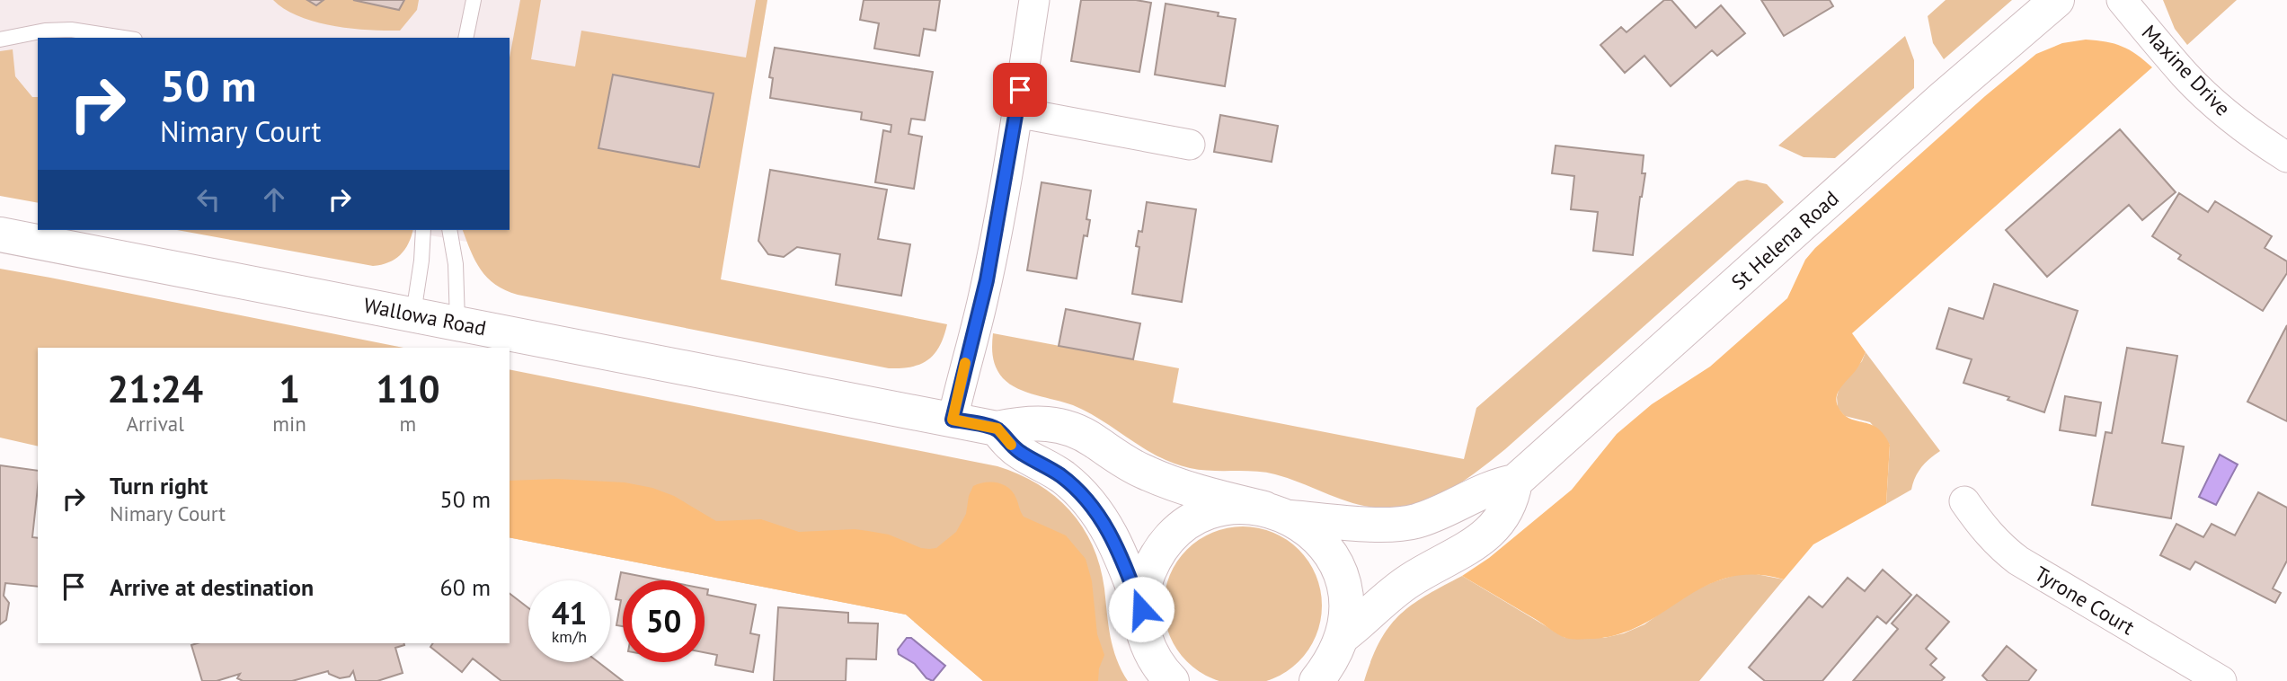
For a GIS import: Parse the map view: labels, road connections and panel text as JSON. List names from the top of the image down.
{
  "streets": {
    "main road": ["St Helena Road", "Wallowa Road"],
    "street": ["Maxine Drive", "Tyrone Court"]
  },
  "crossings": [
    ["St Helena Road", "Wallowa Road"]
  ],
  "page": {
    "turn": ["50 m", "Nimary Court"],
    "eta": [
      "21:24",
      "Arrival",
      "1",
      "min",
      "110",
      "m"
    ],
    "list": [
      {
        "name": "Turn right",
        "note": "Nimary Court",
        "value": "50 m"
      },
      {
        "name": "Arrive at destination",
        "value": "60 m"
      }
    ],
    "speed": "41 km/h",
    "limit": "50"
  }
}
